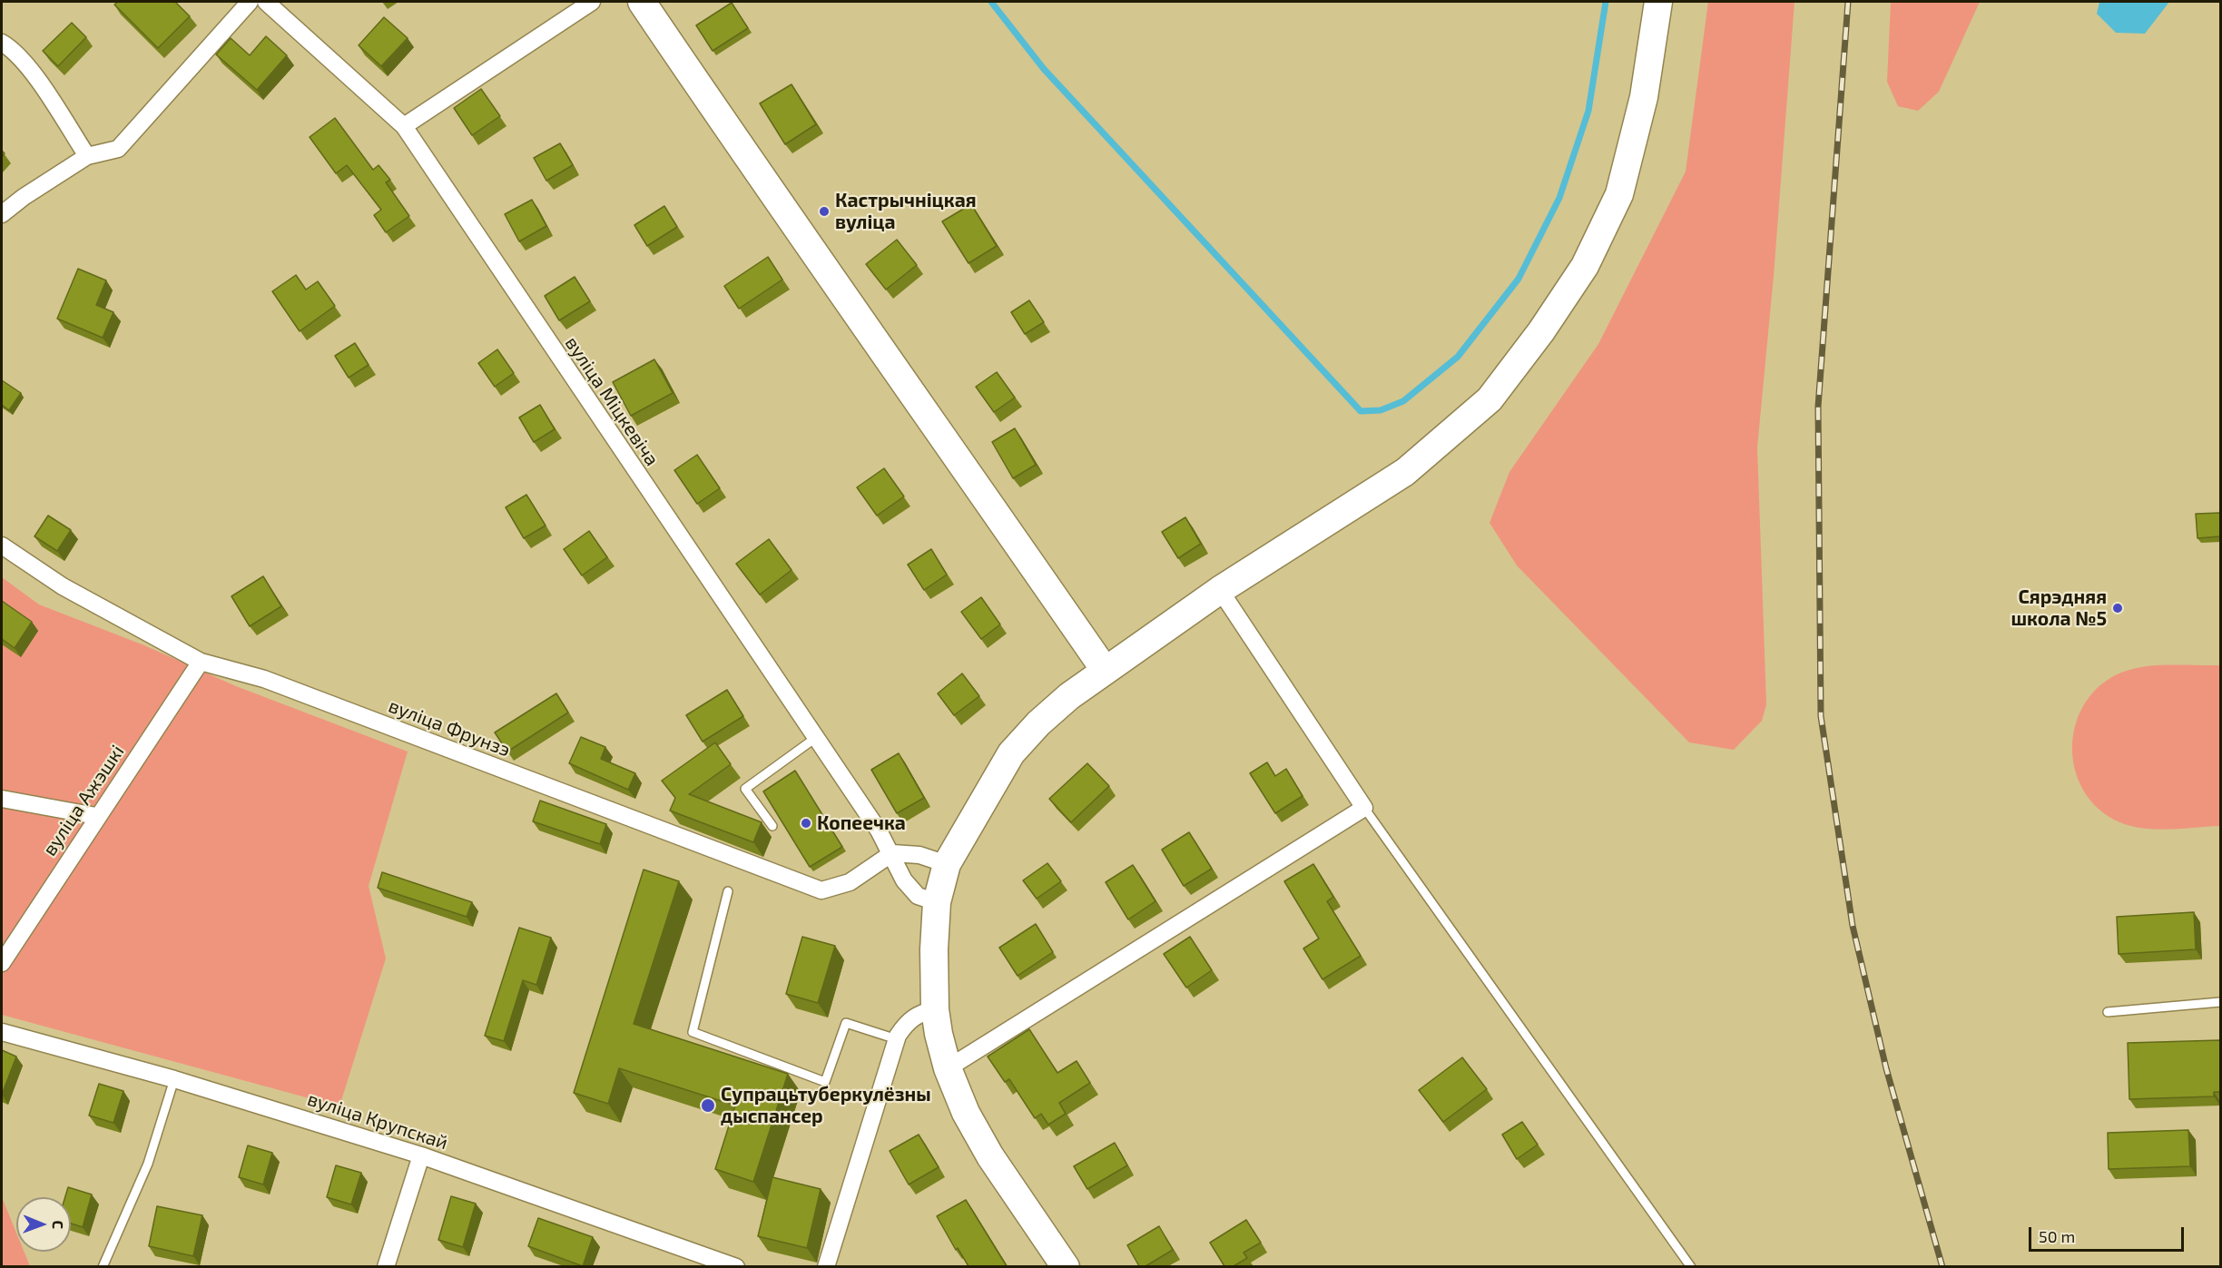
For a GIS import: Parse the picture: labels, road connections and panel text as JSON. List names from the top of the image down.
{
  "streets": {
    "street": [
      "вуліца Міцкевіча",
      "вуліца Фрунзэ",
      "вуліца Ажэшкі",
      "вуліца Крупскай"
    ]
  },
  "crossings": [
    ["вуліца Міцкевіча", "вуліца Фрунзэ"],
    ["вуліца Фрунзэ", "вуліца Ажэшкі"]
  ],
  "places": [
    "Кастрычніцкая вуліца",
    "Сярэдняя школа №5",
    "Копеечка",
    "Супрацьтуберкулёзны дыспансер"
  ],
  "scale_bar": "50 m",
  "north": "right"
}
